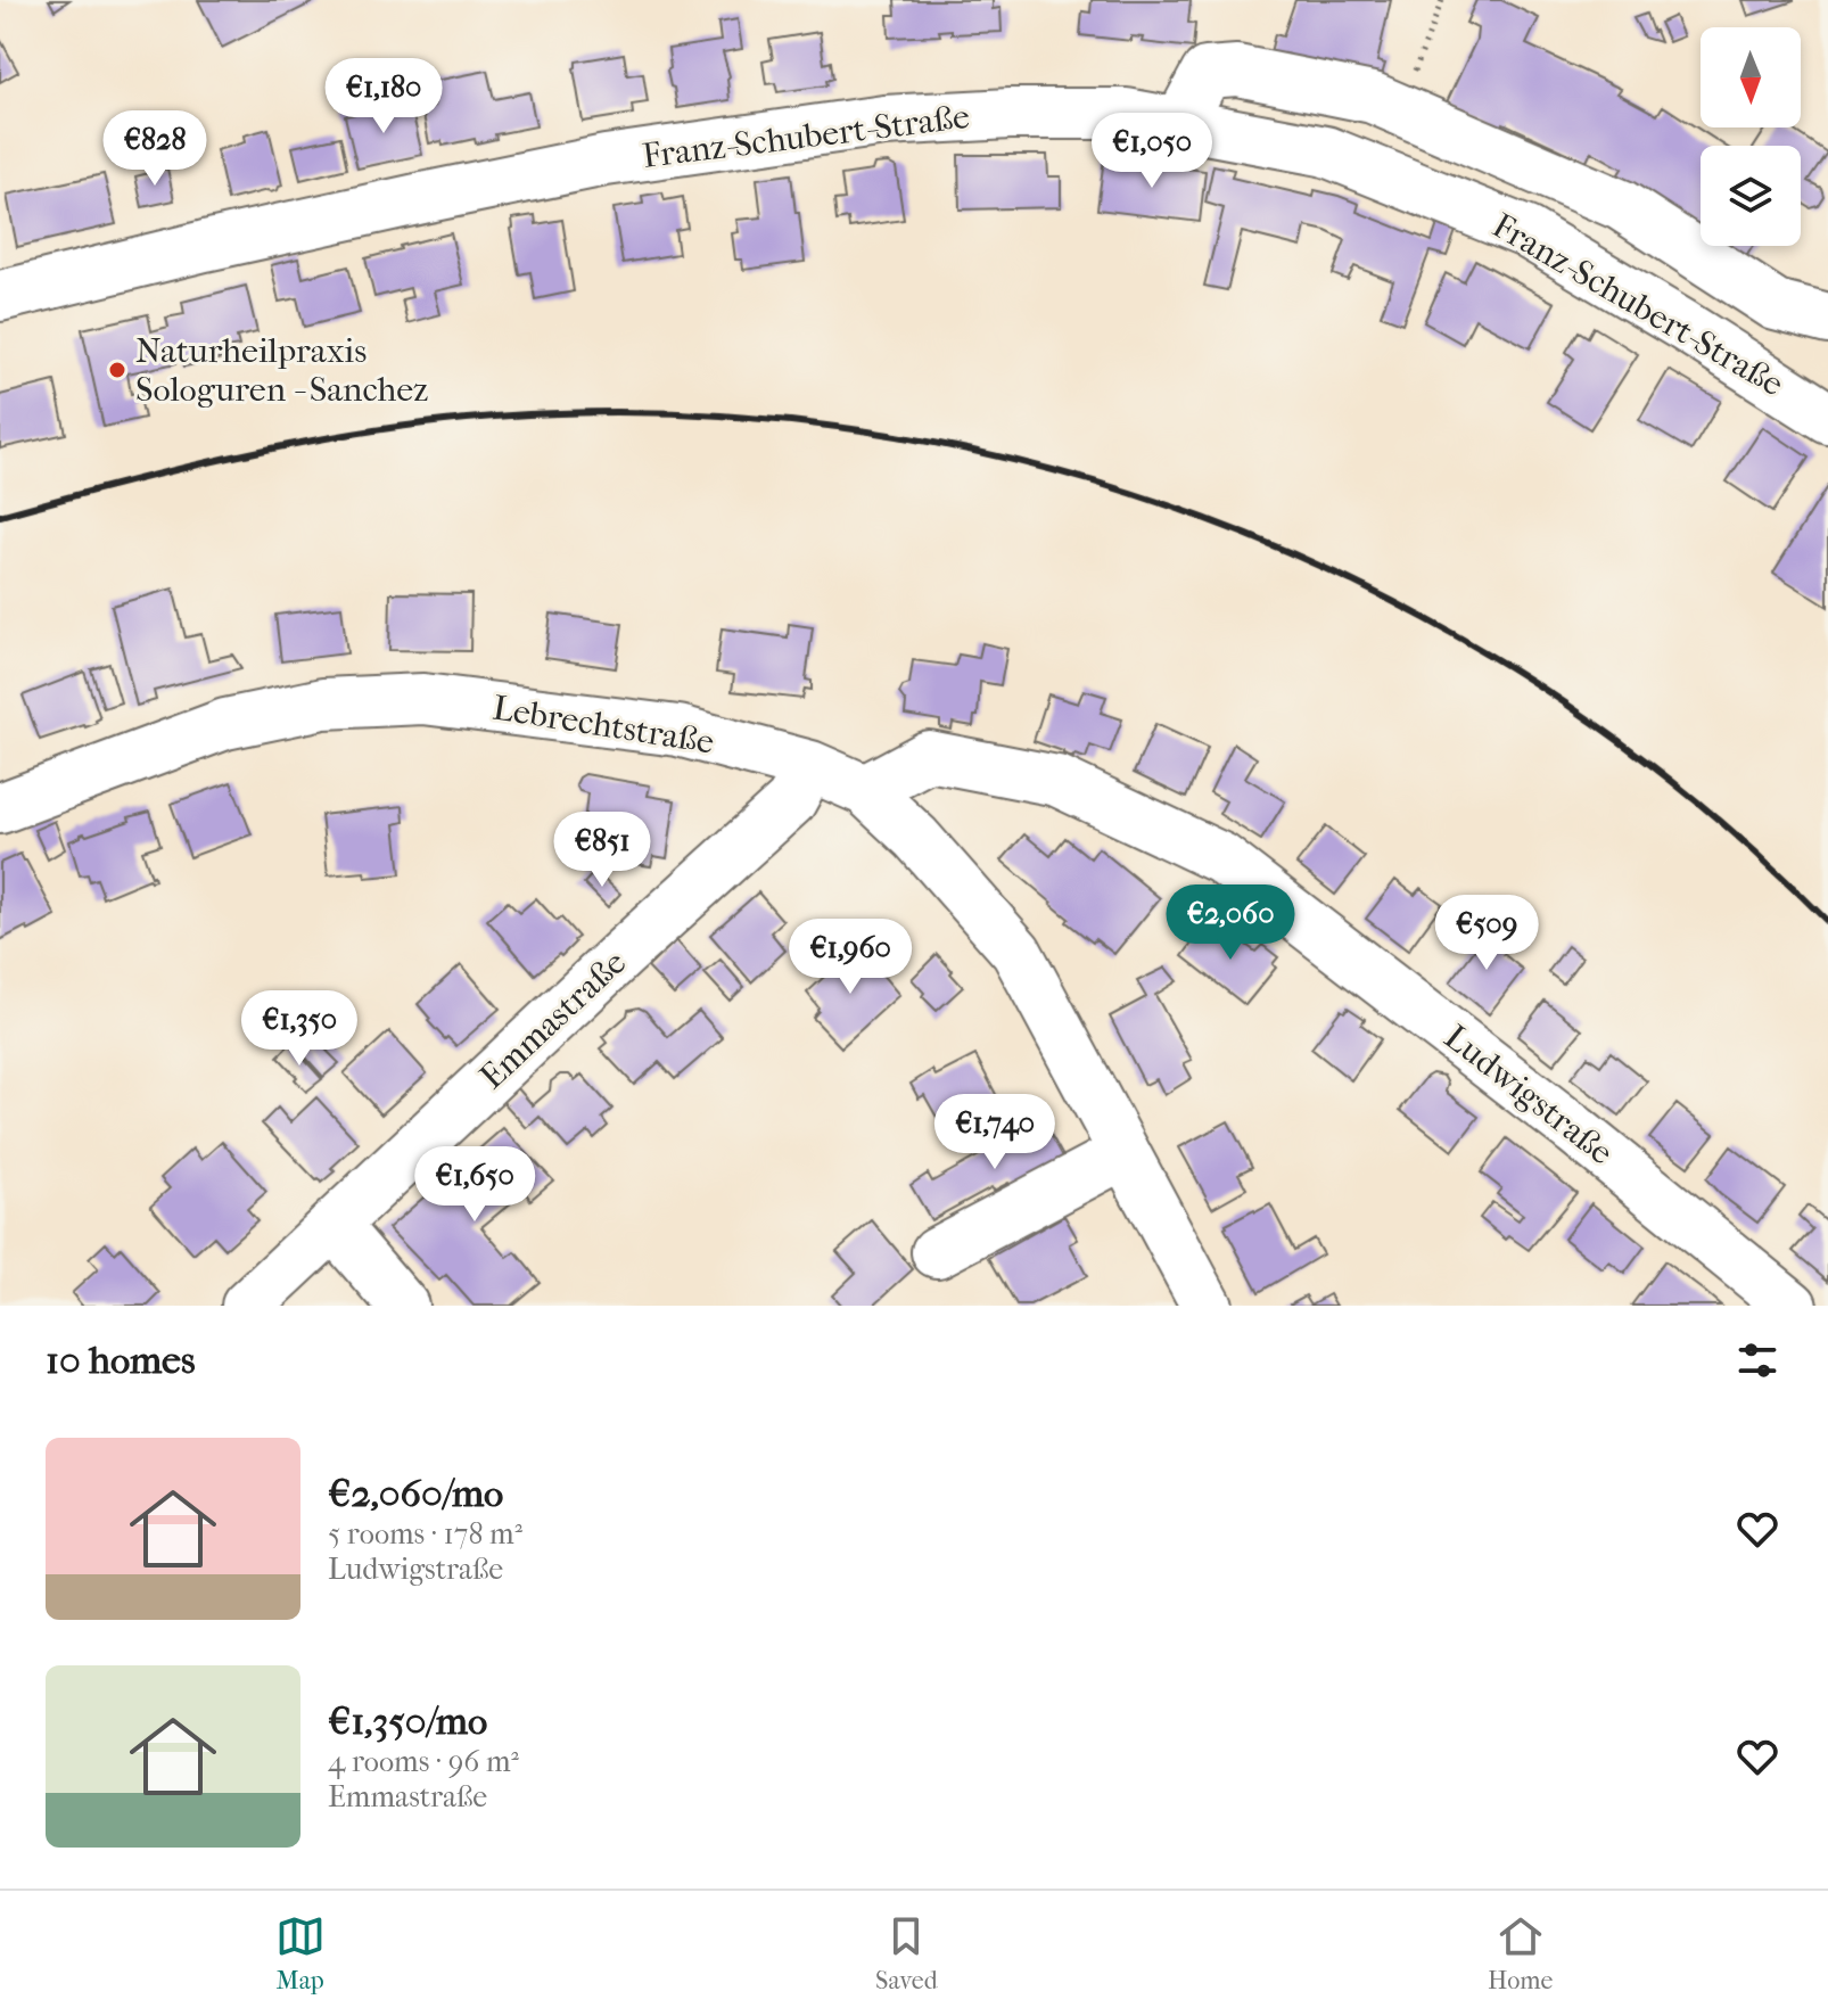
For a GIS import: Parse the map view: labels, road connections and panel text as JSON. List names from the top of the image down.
{
  "streets": {
    "street": [
      "Franz-Schubert-Straße",
      "Lebrechtstraße",
      "Emmastraße",
      "Ludwigstraße"
    ]
  },
  "crossings": [
    ["Lebrechtstraße", "Emmastraße"],
    ["Lebrechtstraße", "Ludwigstraße"]
  ],
  "places": ["Naturheilpraxis Sologuren - Sanchez"],
  "north": "bottom",
  "page": {
    "price": [
      "€1,180",
      "€828",
      "€1,050",
      "€851",
      "€2,060",
      "€509",
      "€1,960",
      "€1,350",
      "€1,740",
      "€1,650"
    ],
    "heading": "10 homes",
    "list": [
      {
        "name": "€2,060/mo",
        "note": "5 rooms · 178 m² · Ludwigstraße"
      },
      {
        "name": "€1,350/mo",
        "note": "4 rooms · 96 m² · Emmastraße"
      }
    ],
    "tabs": ["Map", "Saved", "Home"]
  }
}
